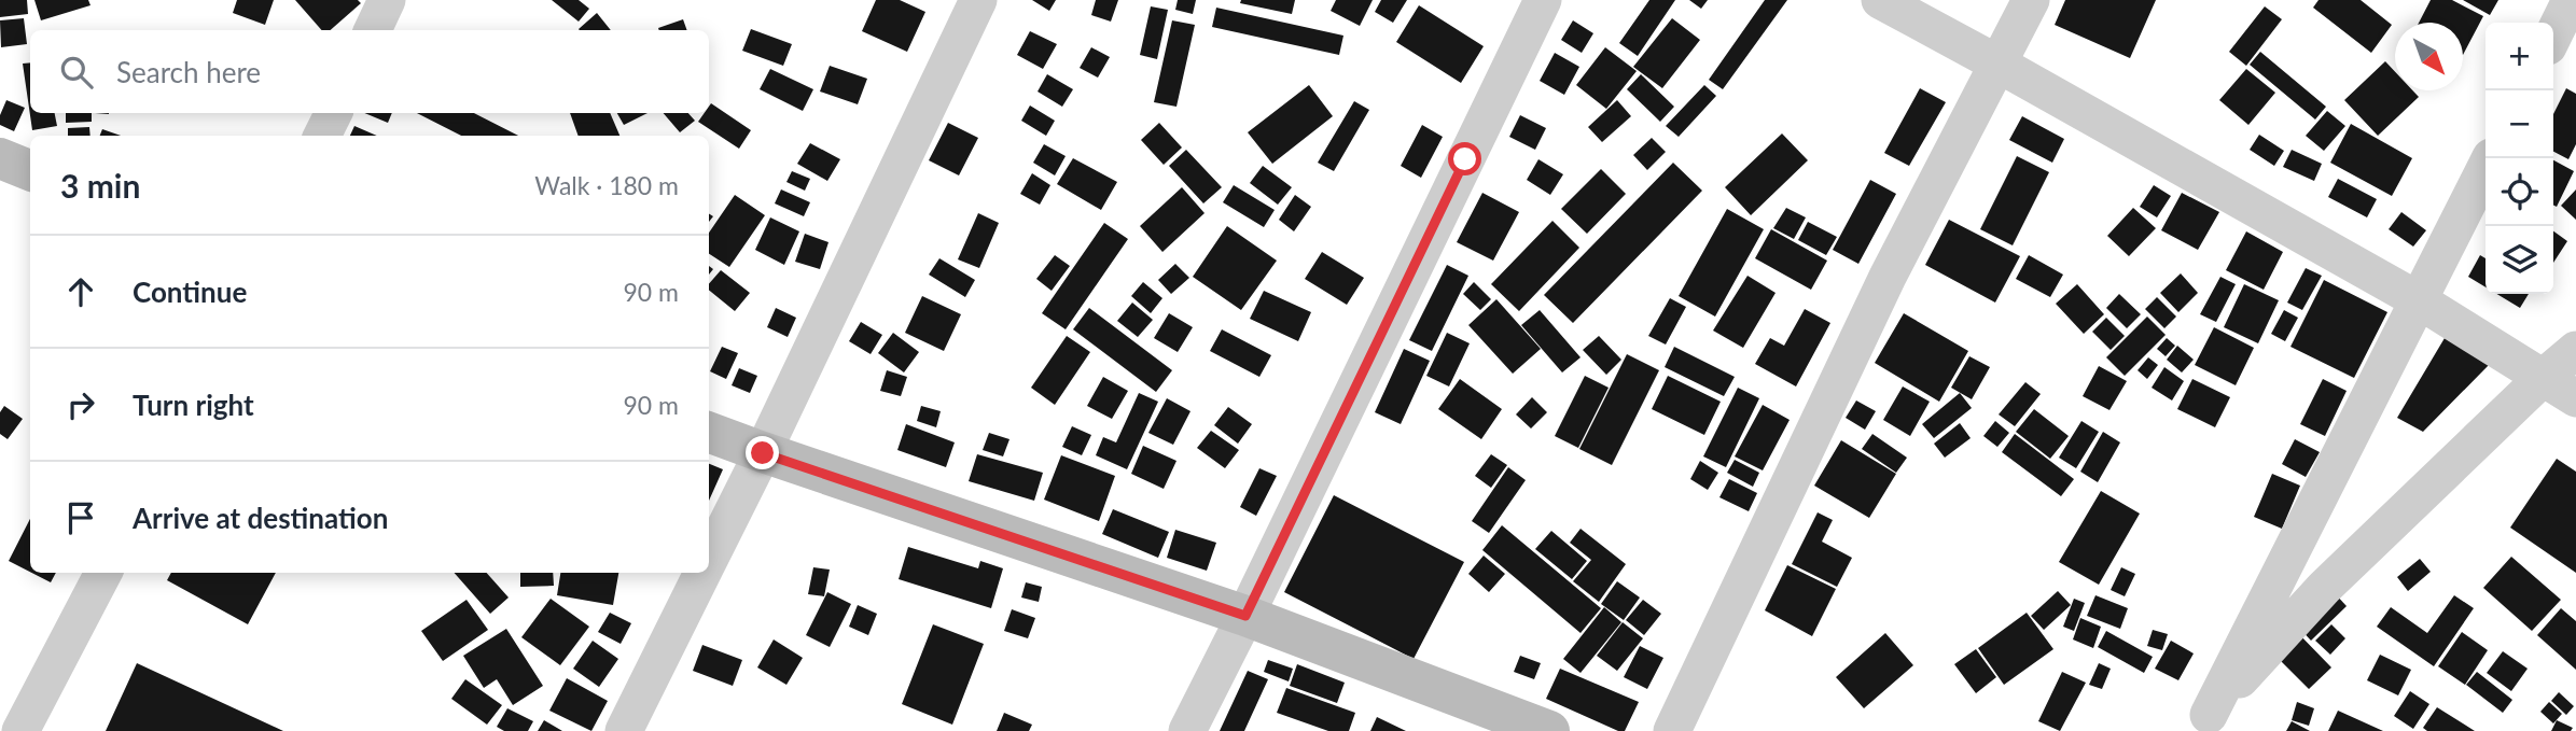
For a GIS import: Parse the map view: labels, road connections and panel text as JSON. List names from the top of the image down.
{
  "north": "bottom right",
  "page": {
    "map_buttons": ["+", "−"],
    "search": "Search here",
    "heading": ["3 min", "Walk · 180 m"],
    "list": [
      ["Continue", "90 m"],
      ["Turn right", "90 m"],
      "Arrive at destination"
    ]
  }
}
